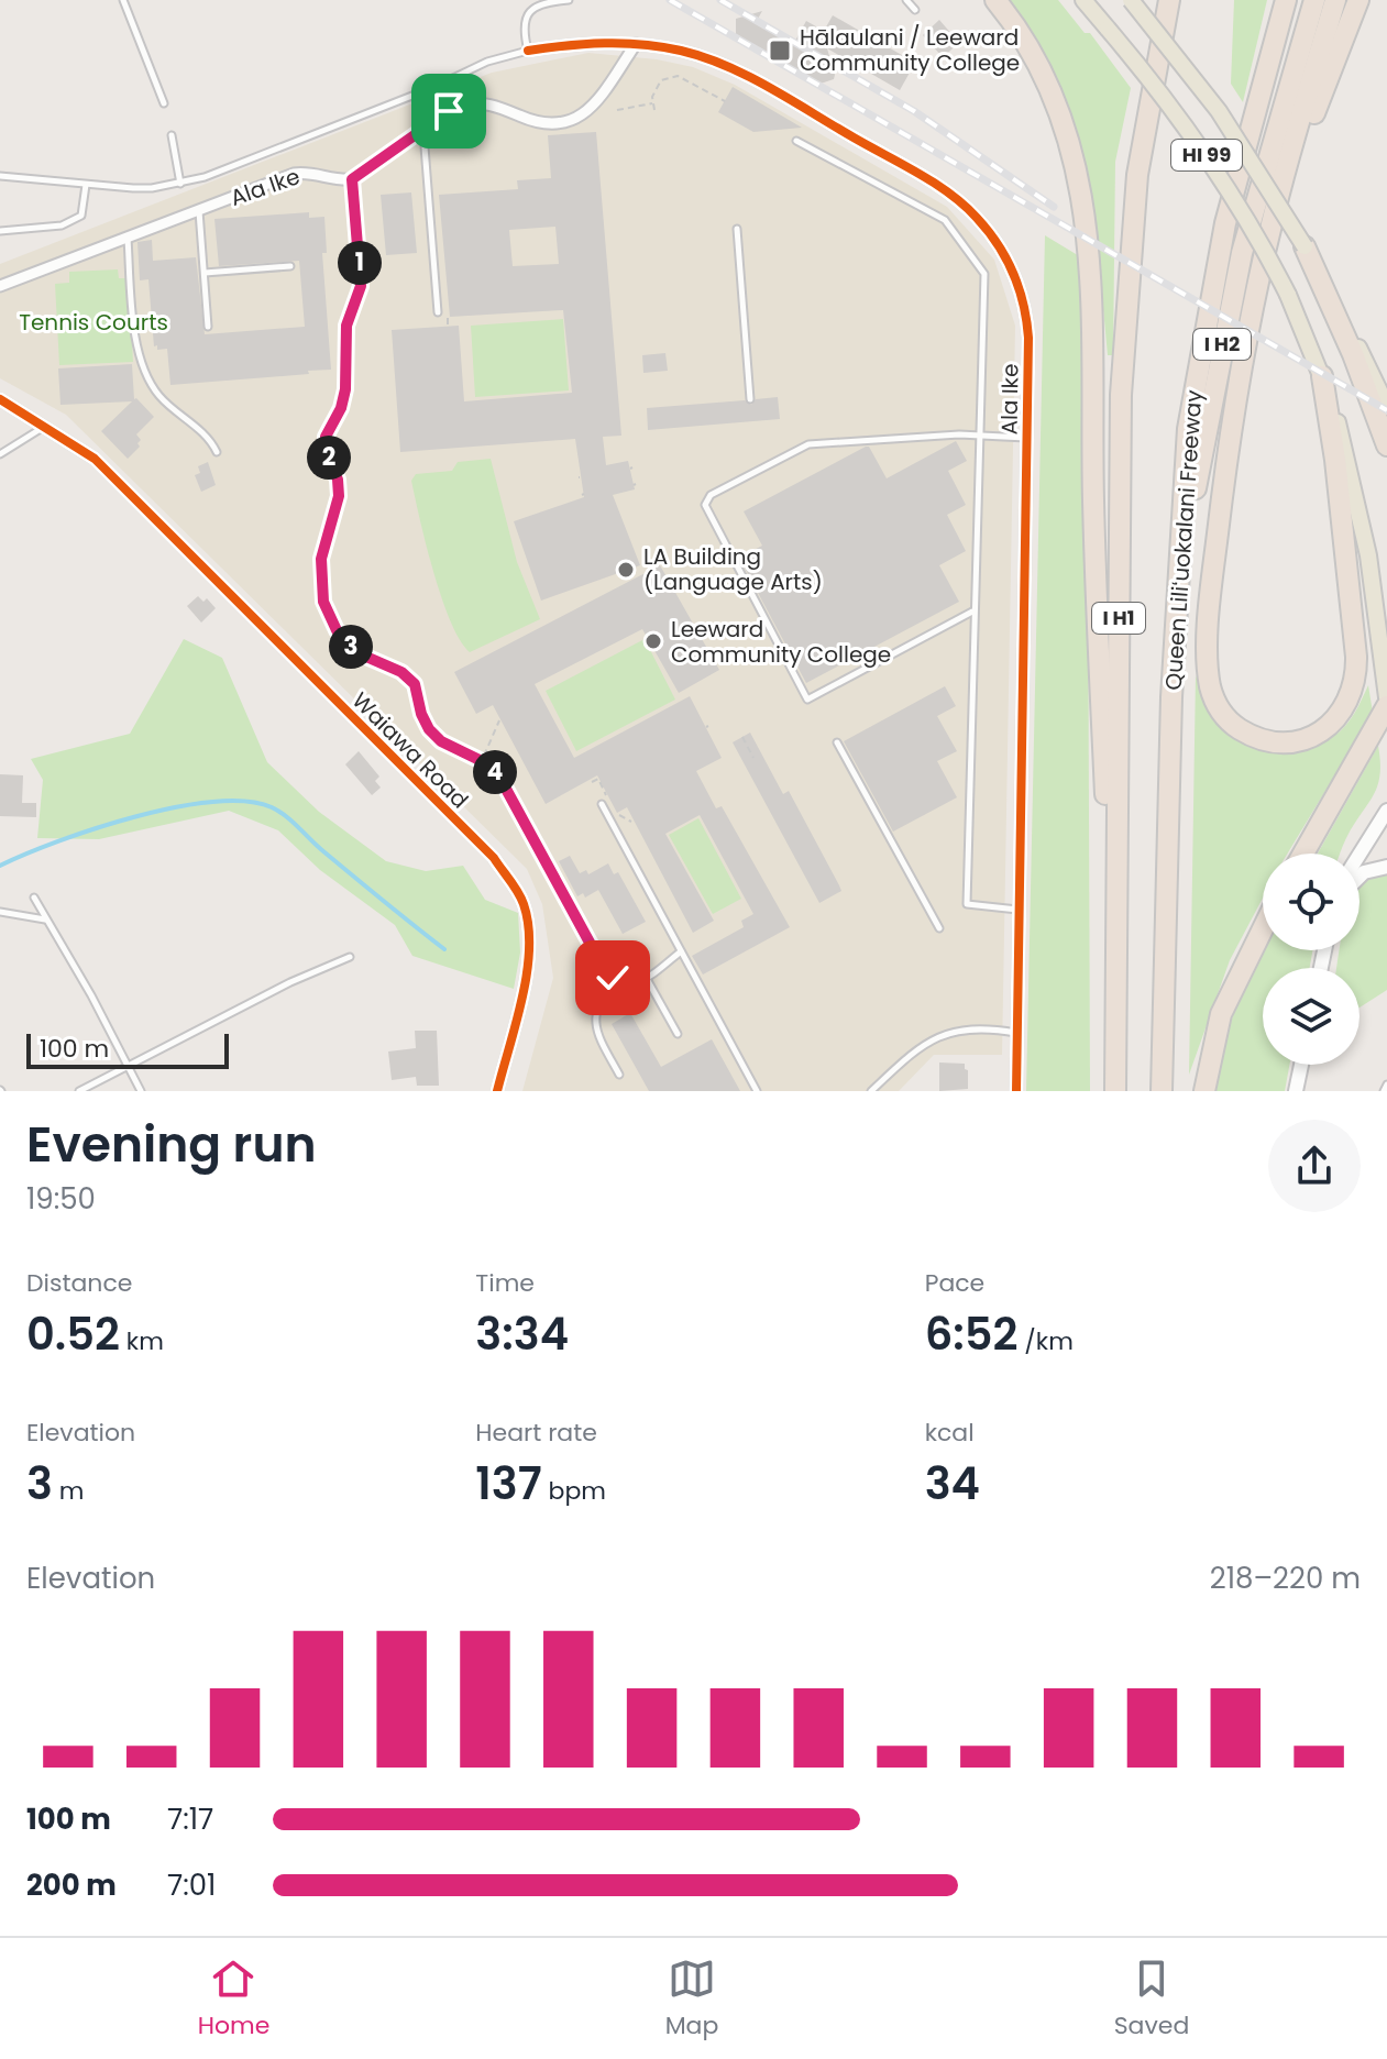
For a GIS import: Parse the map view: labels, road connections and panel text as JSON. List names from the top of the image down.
{
  "streets": {
    "highway": ["I H2", "Queen Liliʻuokalani Freeway", "I H1"],
    "main road": ["HI 99"],
    "street": ["Ala Ike", "Waiawa Road"]
  },
  "crossings": [
    ["I H2", "Queen Liliʻuokalani Freeway"]
  ],
  "parks": ["Tennis Courts"],
  "places": {
    "transit": ["Hālaulani / Leeward Community College"],
    "other": ["LA Building (Language Arts)", "Leeward Community College"]
  },
  "scale_bar": "100 m",
  "page": {
    "pins": [
      "1",
      "2",
      "3",
      "4"
    ],
    "scale": "100 m",
    "heading": ["Evening run", "19:50"],
    "stats": [
      ["Distance", "0.52 km"],
      ["Time", "3:34"],
      ["Pace", "6:52 /km"],
      ["Elevation", "3 m"],
      ["Heart rate", "137 bpm"],
      ["kcal", "34"]
    ],
    "chart": ["Elevation", "218–220 m"],
    "list": [
      {
        "name": "100 m",
        "note": "7:17"
      },
      {
        "name": "200 m",
        "note": "7:01"
      }
    ],
    "tabs": ["Home", "Map", "Saved"]
  }
}
